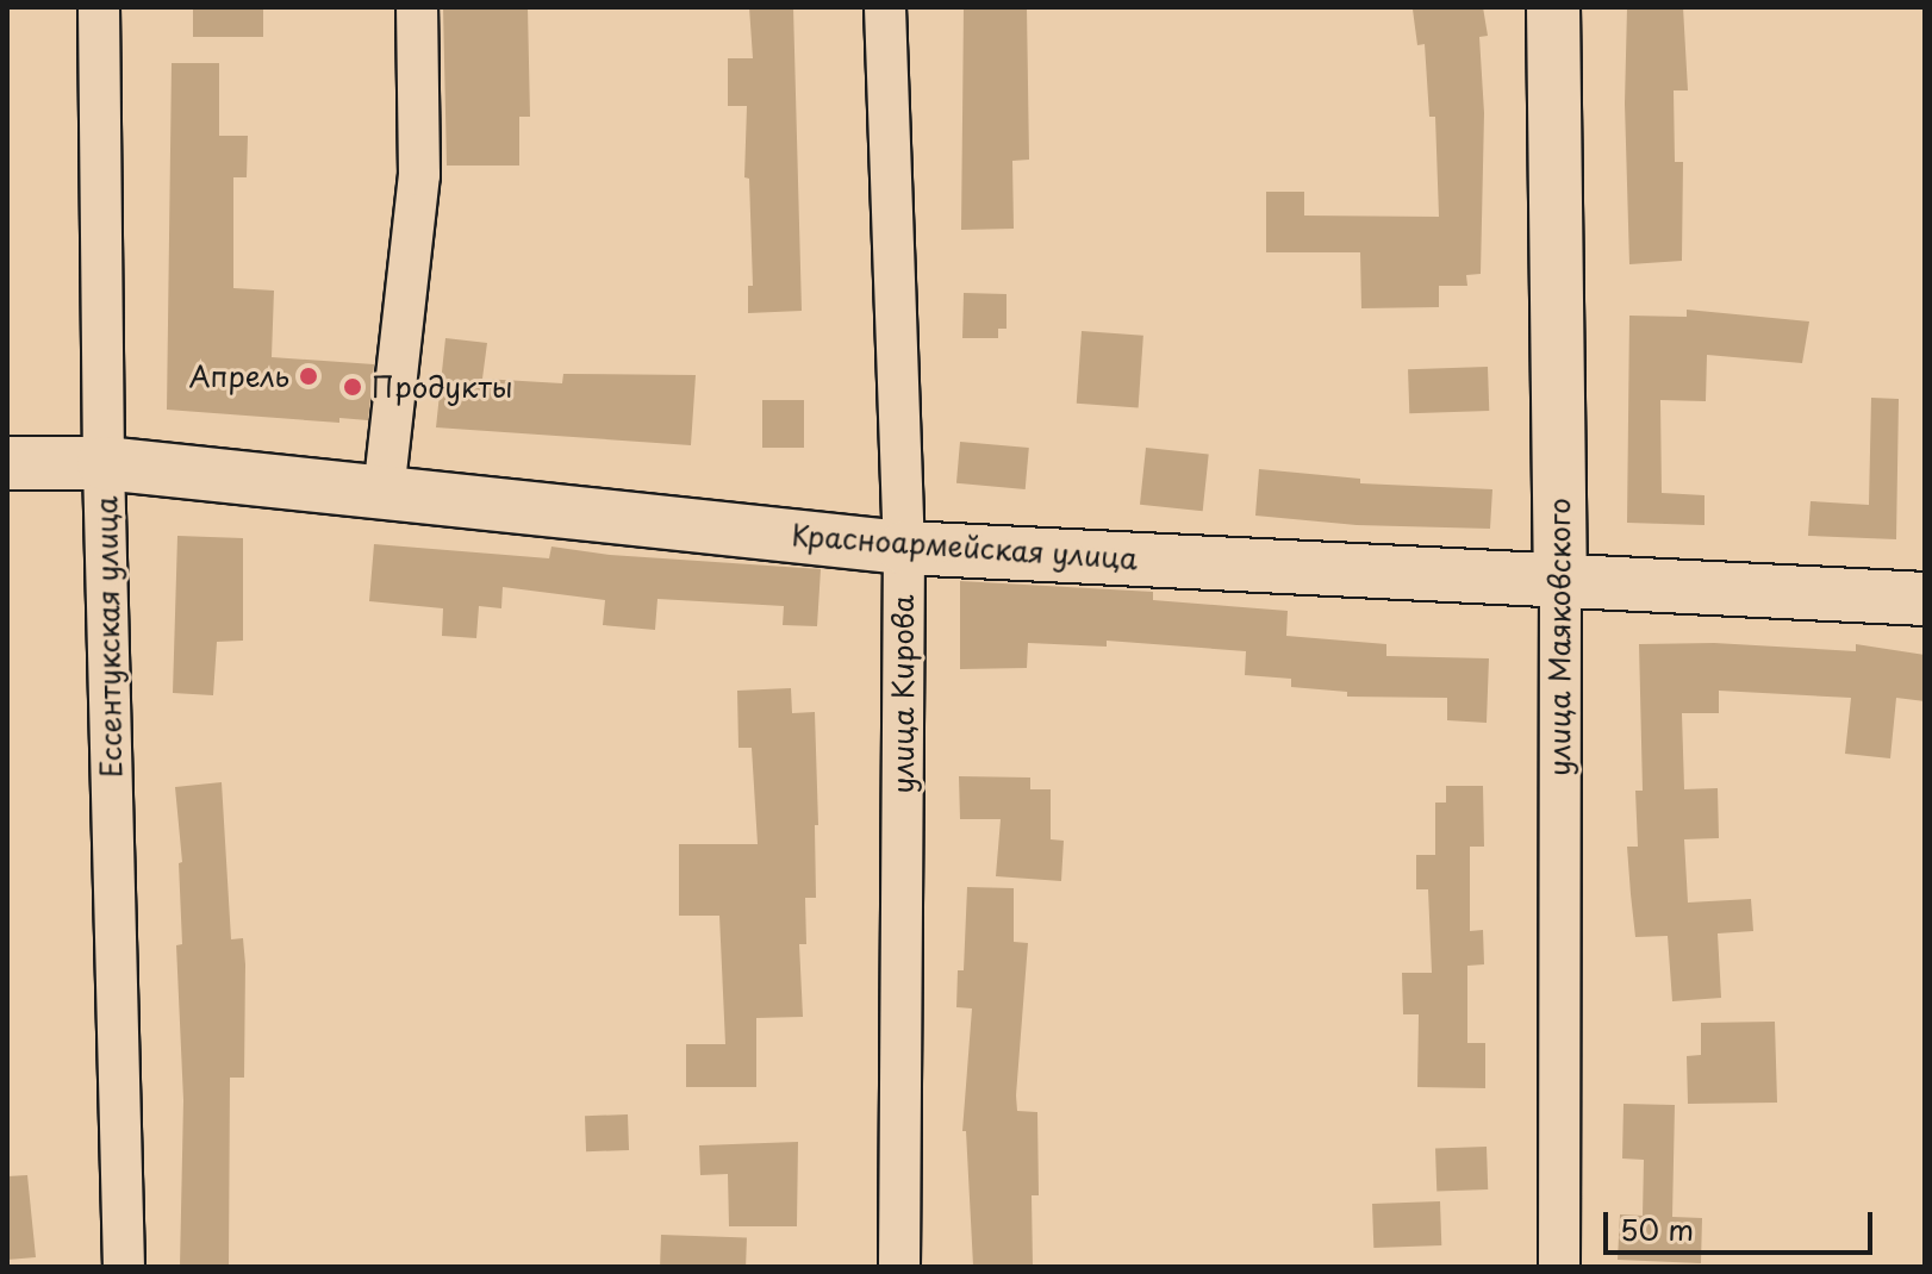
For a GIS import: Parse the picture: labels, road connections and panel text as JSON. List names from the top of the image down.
{
  "streets": {
    "street": [
      "Красноармейская улица",
      "Ессентукская улица",
      "улица Маяковского",
      "улица Кирова"
    ]
  },
  "crossings": [
    ["Красноармейская улица", "Ессентукская улица"],
    ["Красноармейская улица", "улица Маяковского"],
    ["Красноармейская улица", "улица Кирова"]
  ],
  "places": ["Апрель", "Продукты"],
  "scale_bar": "50 m"
}
